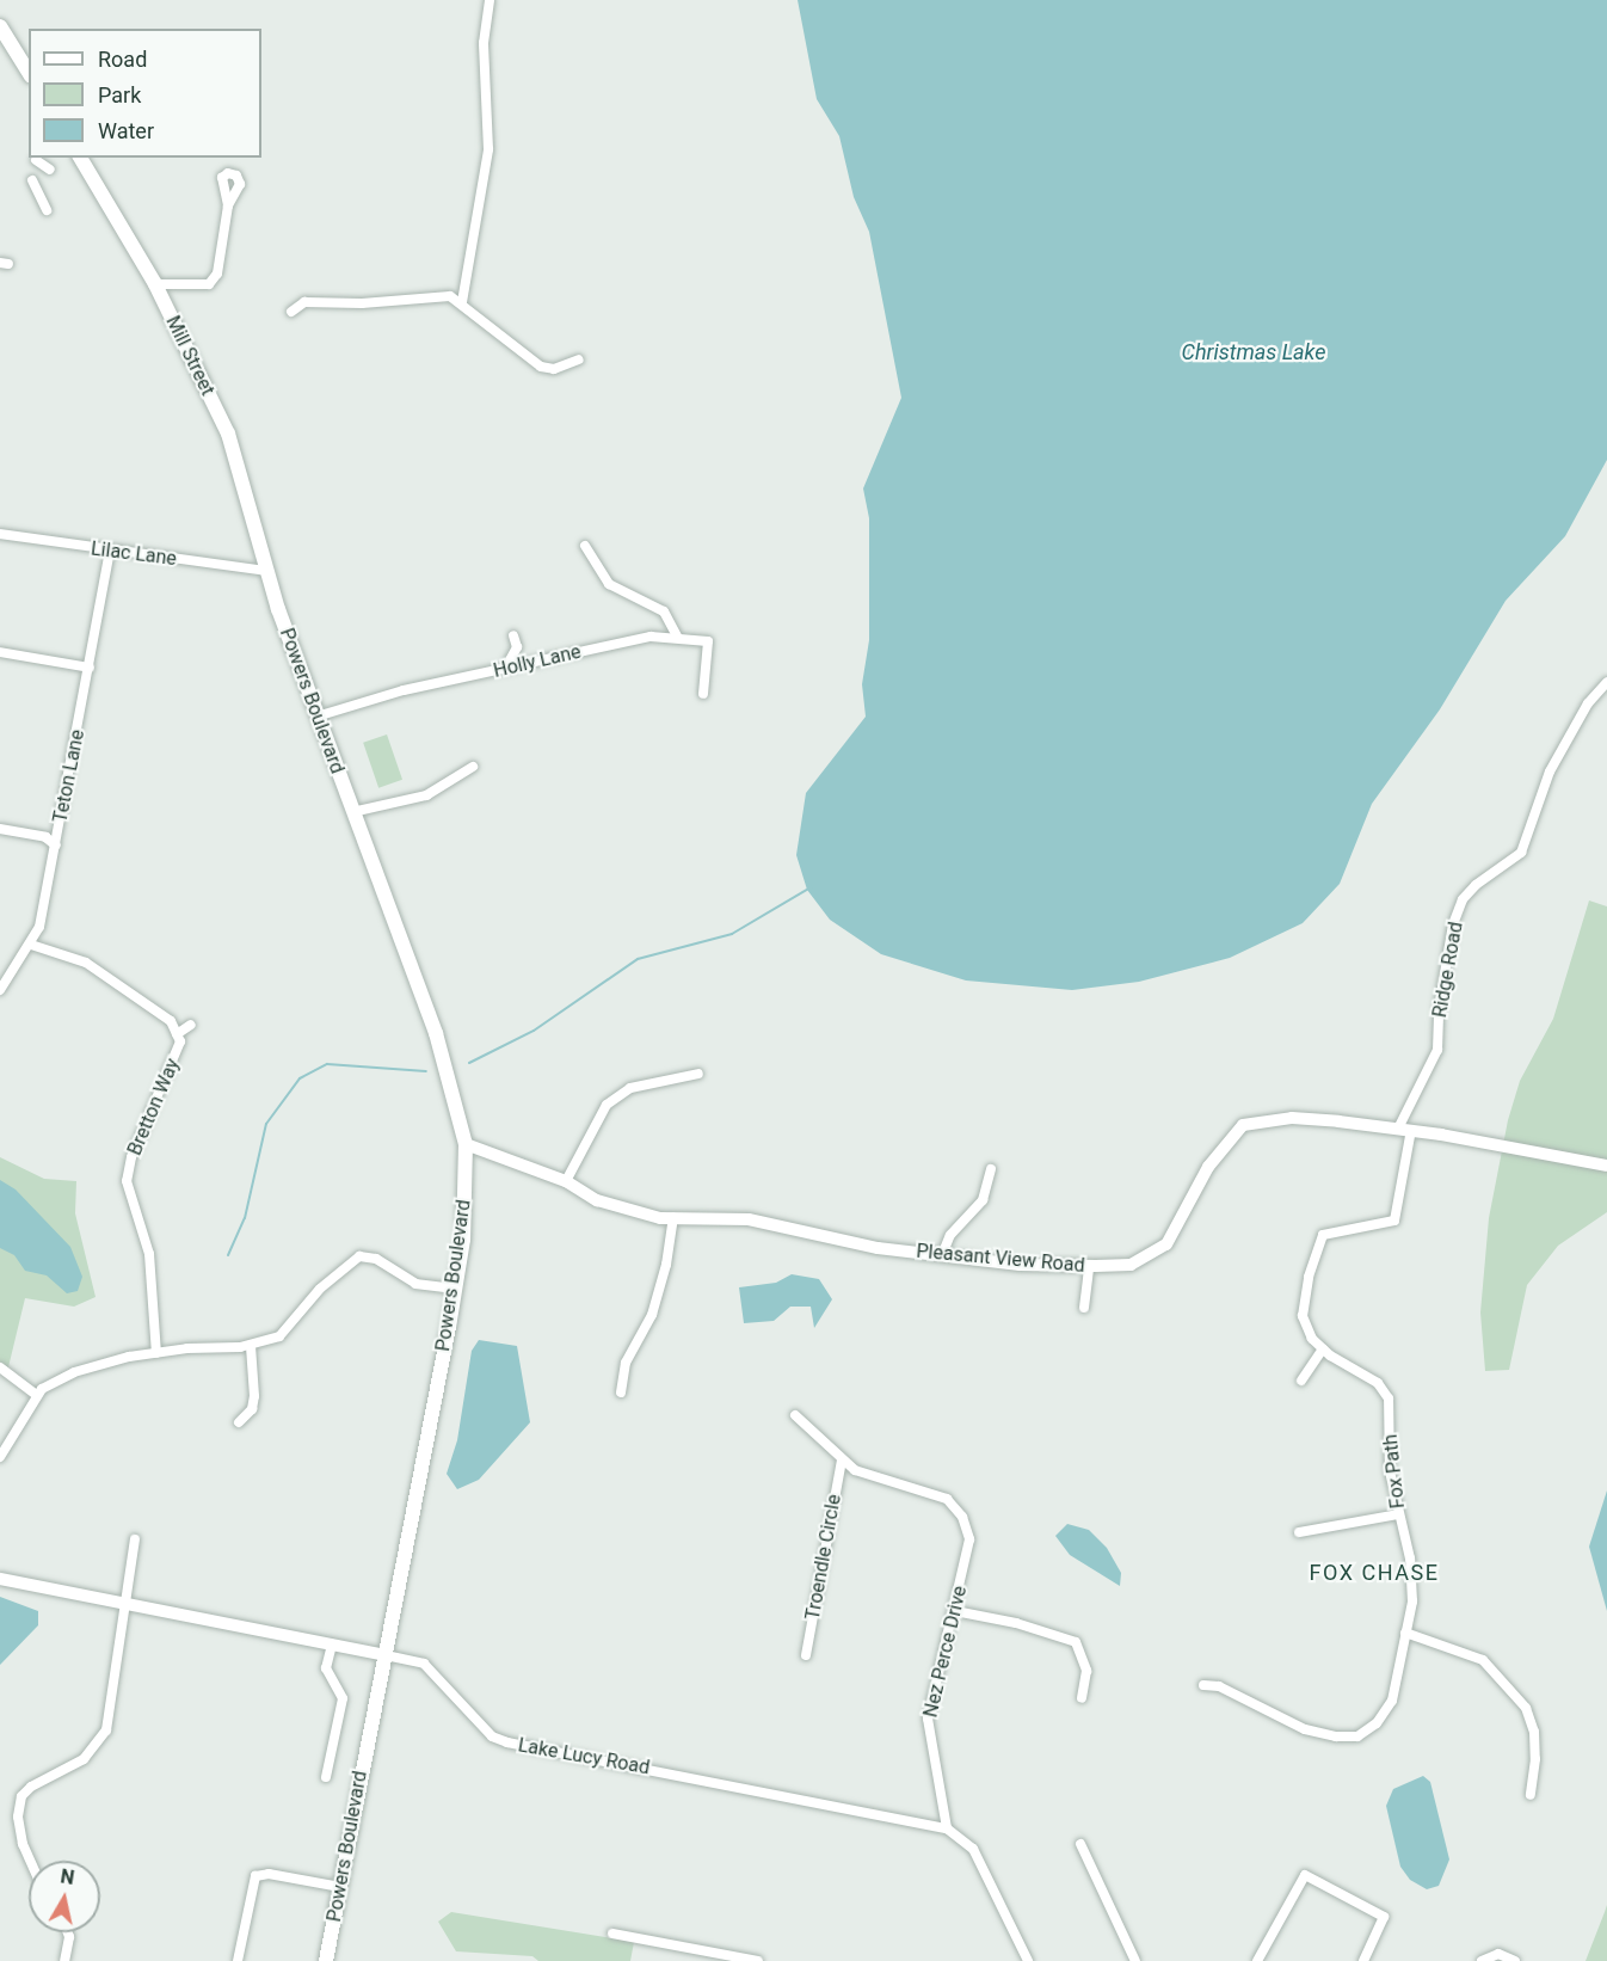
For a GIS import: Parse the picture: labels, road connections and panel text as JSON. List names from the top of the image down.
{
  "streets": {
    "main road": ["Mill Street", "Powers Boulevard"],
    "street": [
      "Lilac Lane",
      "Holly Lane",
      "Teton Lane",
      "Ridge Road",
      "Bretton Way",
      "Pleasant View Road",
      "Fox Path",
      "Troendle Circle",
      "Nez Perce Drive",
      "Lake Lucy Road"
    ]
  },
  "crossings": [
    ["Mill Street", "Lilac Lane"],
    ["Mill Street", "Powers Boulevard"],
    ["Lilac Lane", "Powers Boulevard"],
    ["Lilac Lane", "Teton Lane"],
    ["Holly Lane", "Powers Boulevard"],
    ["Powers Boulevard", "Pleasant View Road"],
    ["Powers Boulevard", "Lake Lucy Road"],
    ["Teton Lane", "Bretton Way"],
    ["Ridge Road", "Pleasant View Road"],
    ["Ridge Road", "Fox Path"],
    ["Pleasant View Road", "Fox Path"],
    ["Troendle Circle", "Nez Perce Drive"],
    ["Nez Perce Drive", "Lake Lucy Road"]
  ],
  "districts": ["FOX CHASE"],
  "water": ["Christmas Lake"],
  "legend": ["Road", "Park", "Water"],
  "north": "top"
}
